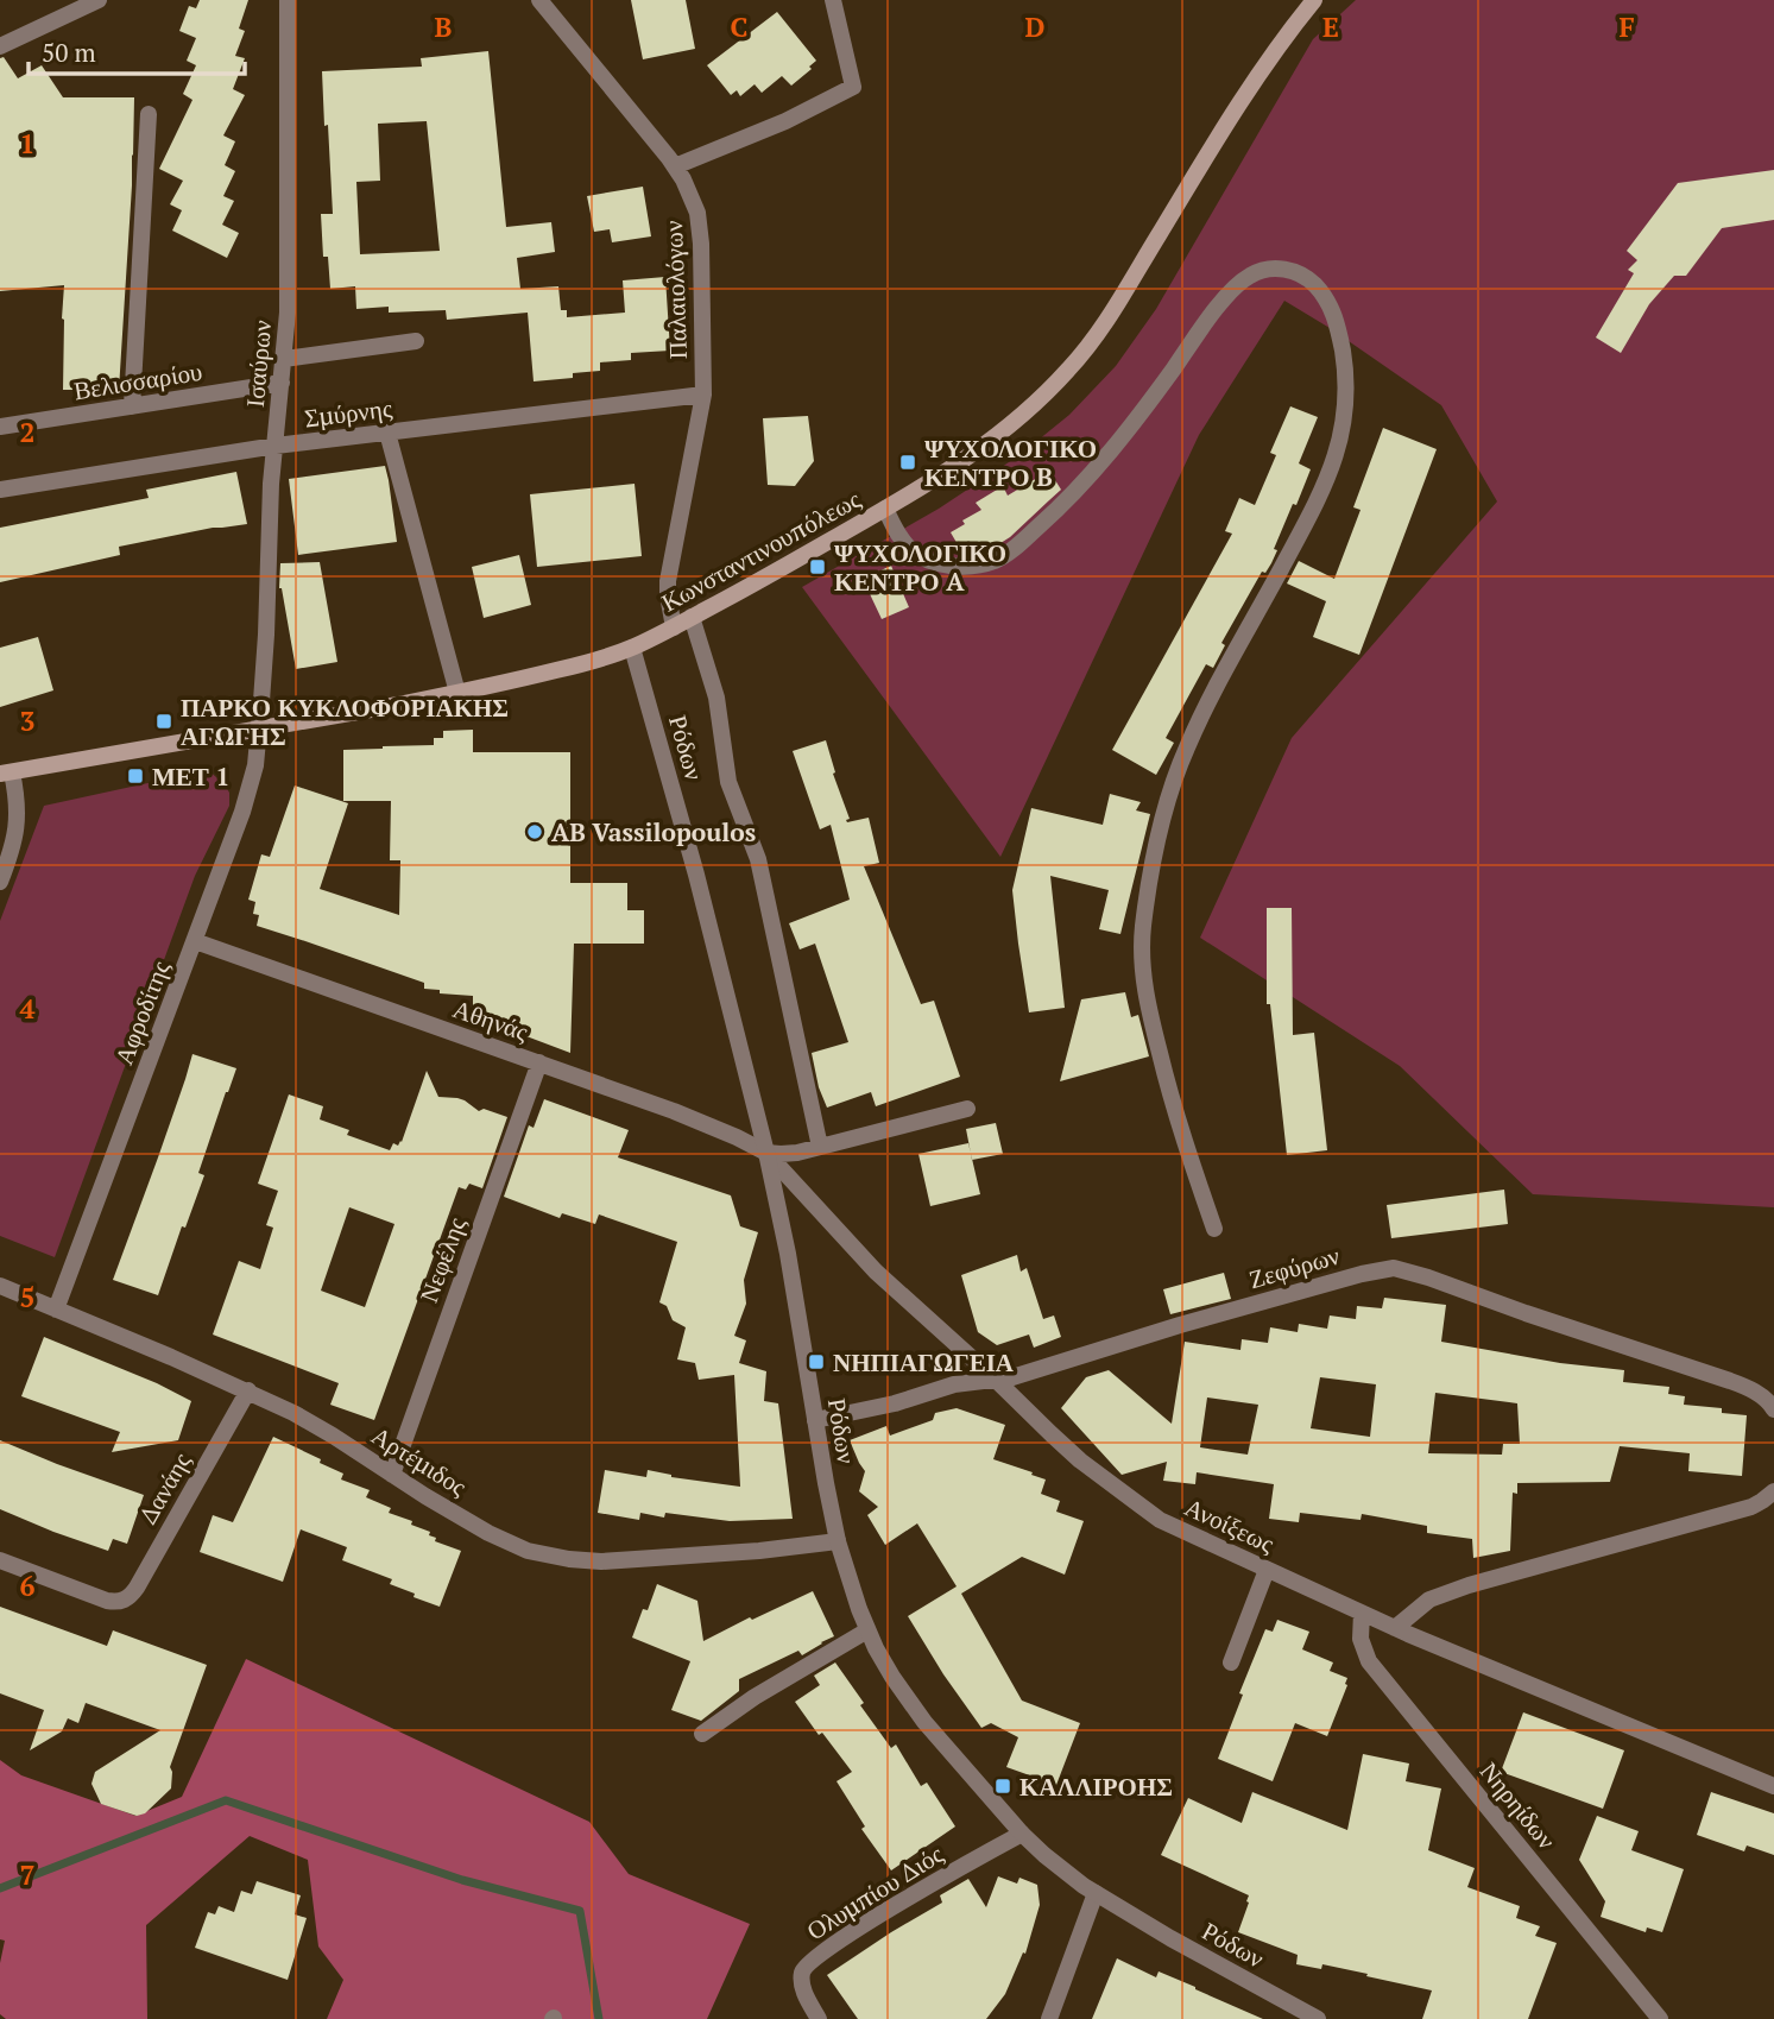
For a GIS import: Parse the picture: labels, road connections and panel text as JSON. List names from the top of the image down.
{
  "streets": {
    "main road": ["Κωνσταντινουπόλεως"],
    "street": [
      "Παλαιολόγων",
      "Ισαύρων",
      "Βελισσαρίου",
      "Σμύρνης",
      "Ρόδων",
      "Αφροδίτης",
      "Αθηνάς",
      "Νεφέλης",
      "Ζεφύρων",
      "Αρτέμιδος",
      "Δανάης",
      "Ανοίξεως",
      "Νηρηίδων",
      "Ολυμπίου Διός"
    ]
  },
  "crossings": [
    ["Παλαιολόγων", "Σμύρνης"],
    ["Παλαιολόγων", "Κωνσταντινουπόλεως"],
    ["Ισαύρων", "Βελισσαρίου"],
    ["Ισαύρων", "Σμύρνης"],
    ["Ισαύρων", "Κωνσταντινουπόλεως"],
    ["Ισαύρων", "Αφροδίτης"],
    ["Κωνσταντινουπόλεως", "Ρόδων"],
    ["Κωνσταντινουπόλεως", "Αφροδίτης"],
    ["Ρόδων", "Αθηνάς"],
    ["Ρόδων", "Ζεφύρων"],
    ["Ρόδων", "Αρτέμιδος"],
    ["Ρόδων", "Ανοίξεως"],
    ["Ρόδων", "Ολυμπίου Διός"],
    ["Αφροδίτης", "Αθηνάς"],
    ["Αφροδίτης", "Αρτέμιδος"],
    ["Αθηνάς", "Νεφέλης"],
    ["Αθηνάς", "Ανοίξεως"],
    ["Νεφέλης", "Αρτέμιδος"],
    ["Ζεφύρων", "Ανοίξεως"],
    ["Αρτέμιδος", "Δανάης"],
    ["Ανοίξεως", "Νηρηίδων"]
  ],
  "places": {
    "transit": [
      "ΨΥΧΟΛΟΓΙΚΟ ΚΕΝΤΡΟ B",
      "ΨΥΧΟΛΟΓΙΚΟ ΚΕΝΤΡΟ A",
      "ΠΑΡΚΟ ΚΥΚΛΟΦΟΡΙΑΚΗΣ ΑΓΩΓΗΣ",
      "ΜΕΤ 1",
      "ΝΗΠΙΑΓΩΓΕΙΑ",
      "ΚΑΛΛΙΡΟΗΣ"
    ],
    "other": ["AB Vassilopoulos"]
  },
  "scale_bar": "50 m",
  "grid": {
    "columns": [
      "B",
      "C",
      "D",
      "E",
      "F"
    ],
    "rows": [
      "1",
      "2",
      "3",
      "4",
      "5",
      "6",
      "7"
    ]
  }
}
